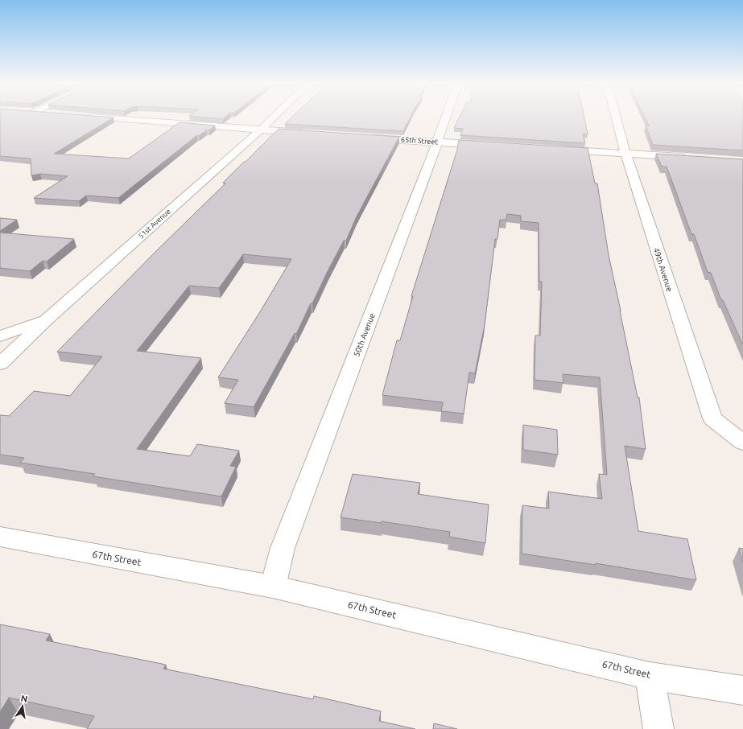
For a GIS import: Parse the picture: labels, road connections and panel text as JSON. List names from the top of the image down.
{
  "streets": {
    "street": [
      "65th Street",
      "51st Avenue",
      "49th Avenue",
      "50th Avenue",
      "67th Street"
    ]
  },
  "crossings": [
    ["65th Street", "50th Avenue"],
    ["50th Avenue", "67th Street"]
  ],
  "north": "top"
}
